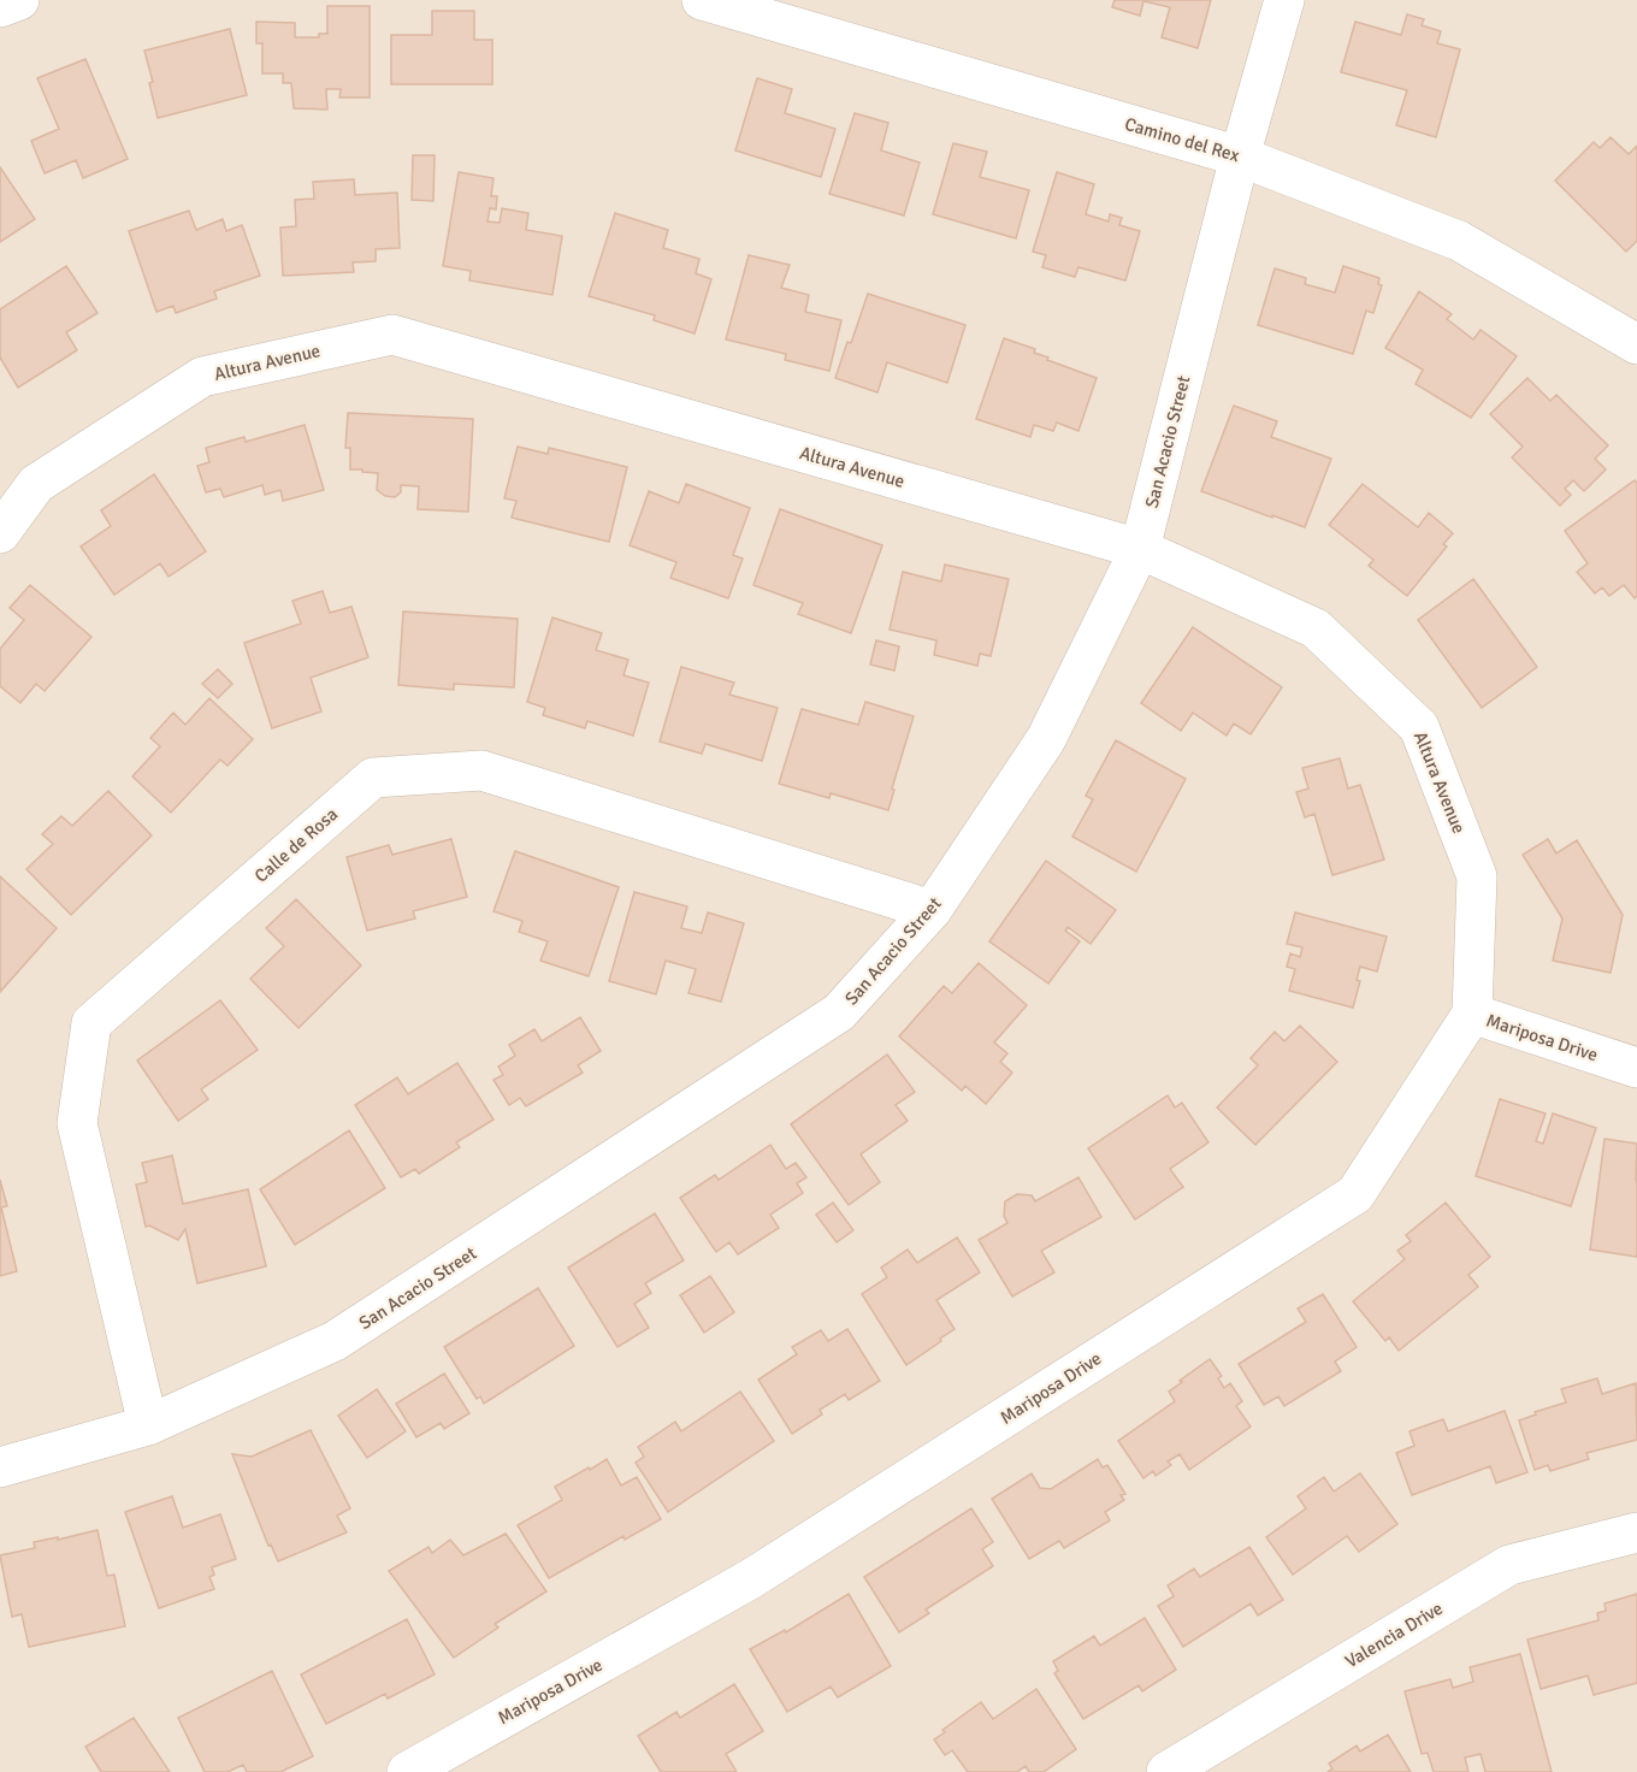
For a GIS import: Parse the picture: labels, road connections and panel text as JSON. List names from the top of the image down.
{
  "streets": {
    "street": [
      "Camino del Rex",
      "Altura Avenue",
      "San Acacio Street",
      "Calle de Rosa",
      "Mariposa Drive",
      "Valencia Drive"
    ]
  },
  "crossings": [
    ["Camino del Rex", "San Acacio Street"],
    ["Altura Avenue", "San Acacio Street"],
    ["Altura Avenue", "Mariposa Drive"],
    ["San Acacio Street", "Calle de Rosa"]
  ]
}
